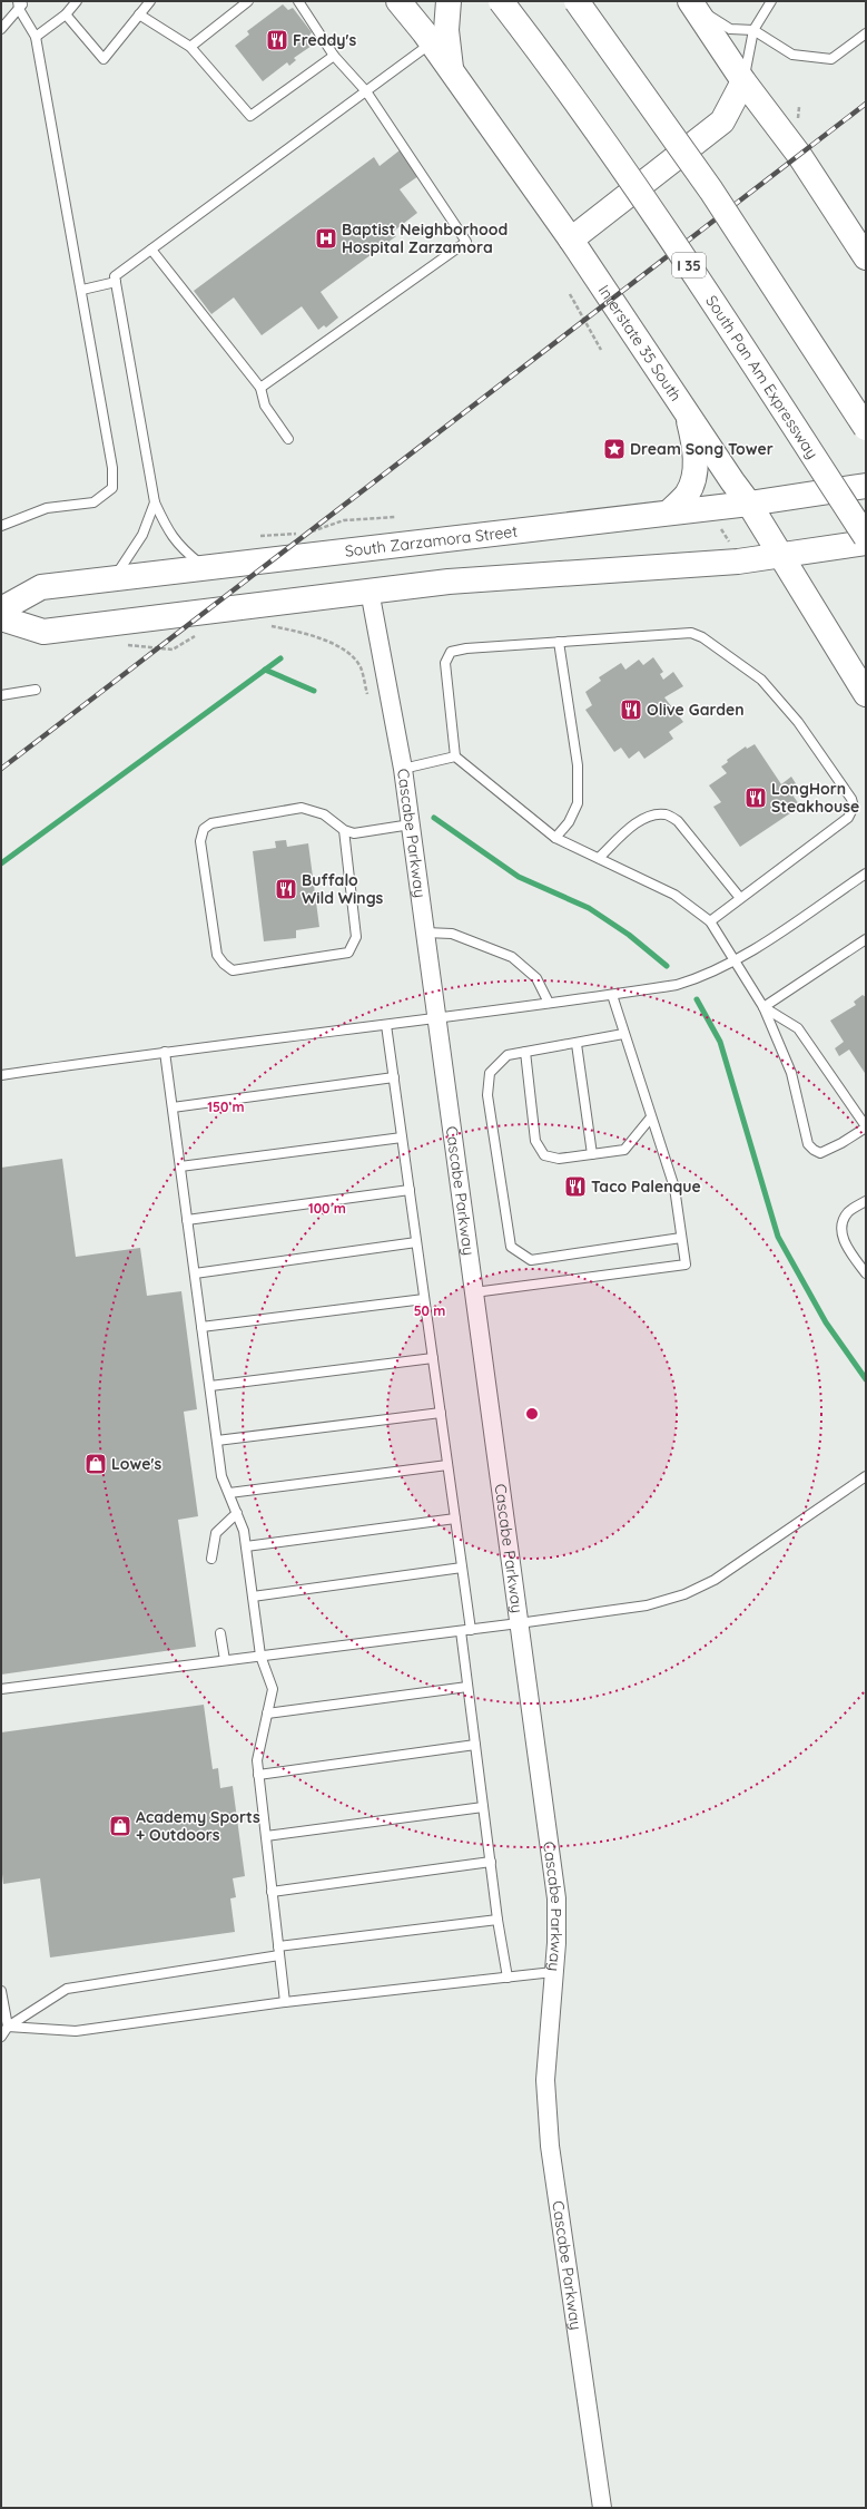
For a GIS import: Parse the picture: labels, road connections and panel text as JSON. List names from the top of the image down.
{
  "streets": {
    "main road": [
      "I 35",
      "Interstate 35 South",
      "South Pan Am Expressway",
      "South Zarzamora Street"
    ],
    "street": ["Cascabe Parkway"]
  },
  "crossings": [
    ["Interstate 35 South", "South Zarzamora Street"]
  ],
  "places": {
    "restaurant": [
      "Freddy's",
      "Olive Garden",
      "LongHorn Steakhouse",
      "Buffalo Wild Wings",
      "Taco Palenque"
    ],
    "hospital": ["Baptist Neighborhood Hospital Zarzamora"],
    "place": ["Dream Song Tower"],
    "shop": ["Lowe's", "Academy Sports + Outdoors"]
  },
  "rings": ["150 m", "100 m", "50 m"]
}
